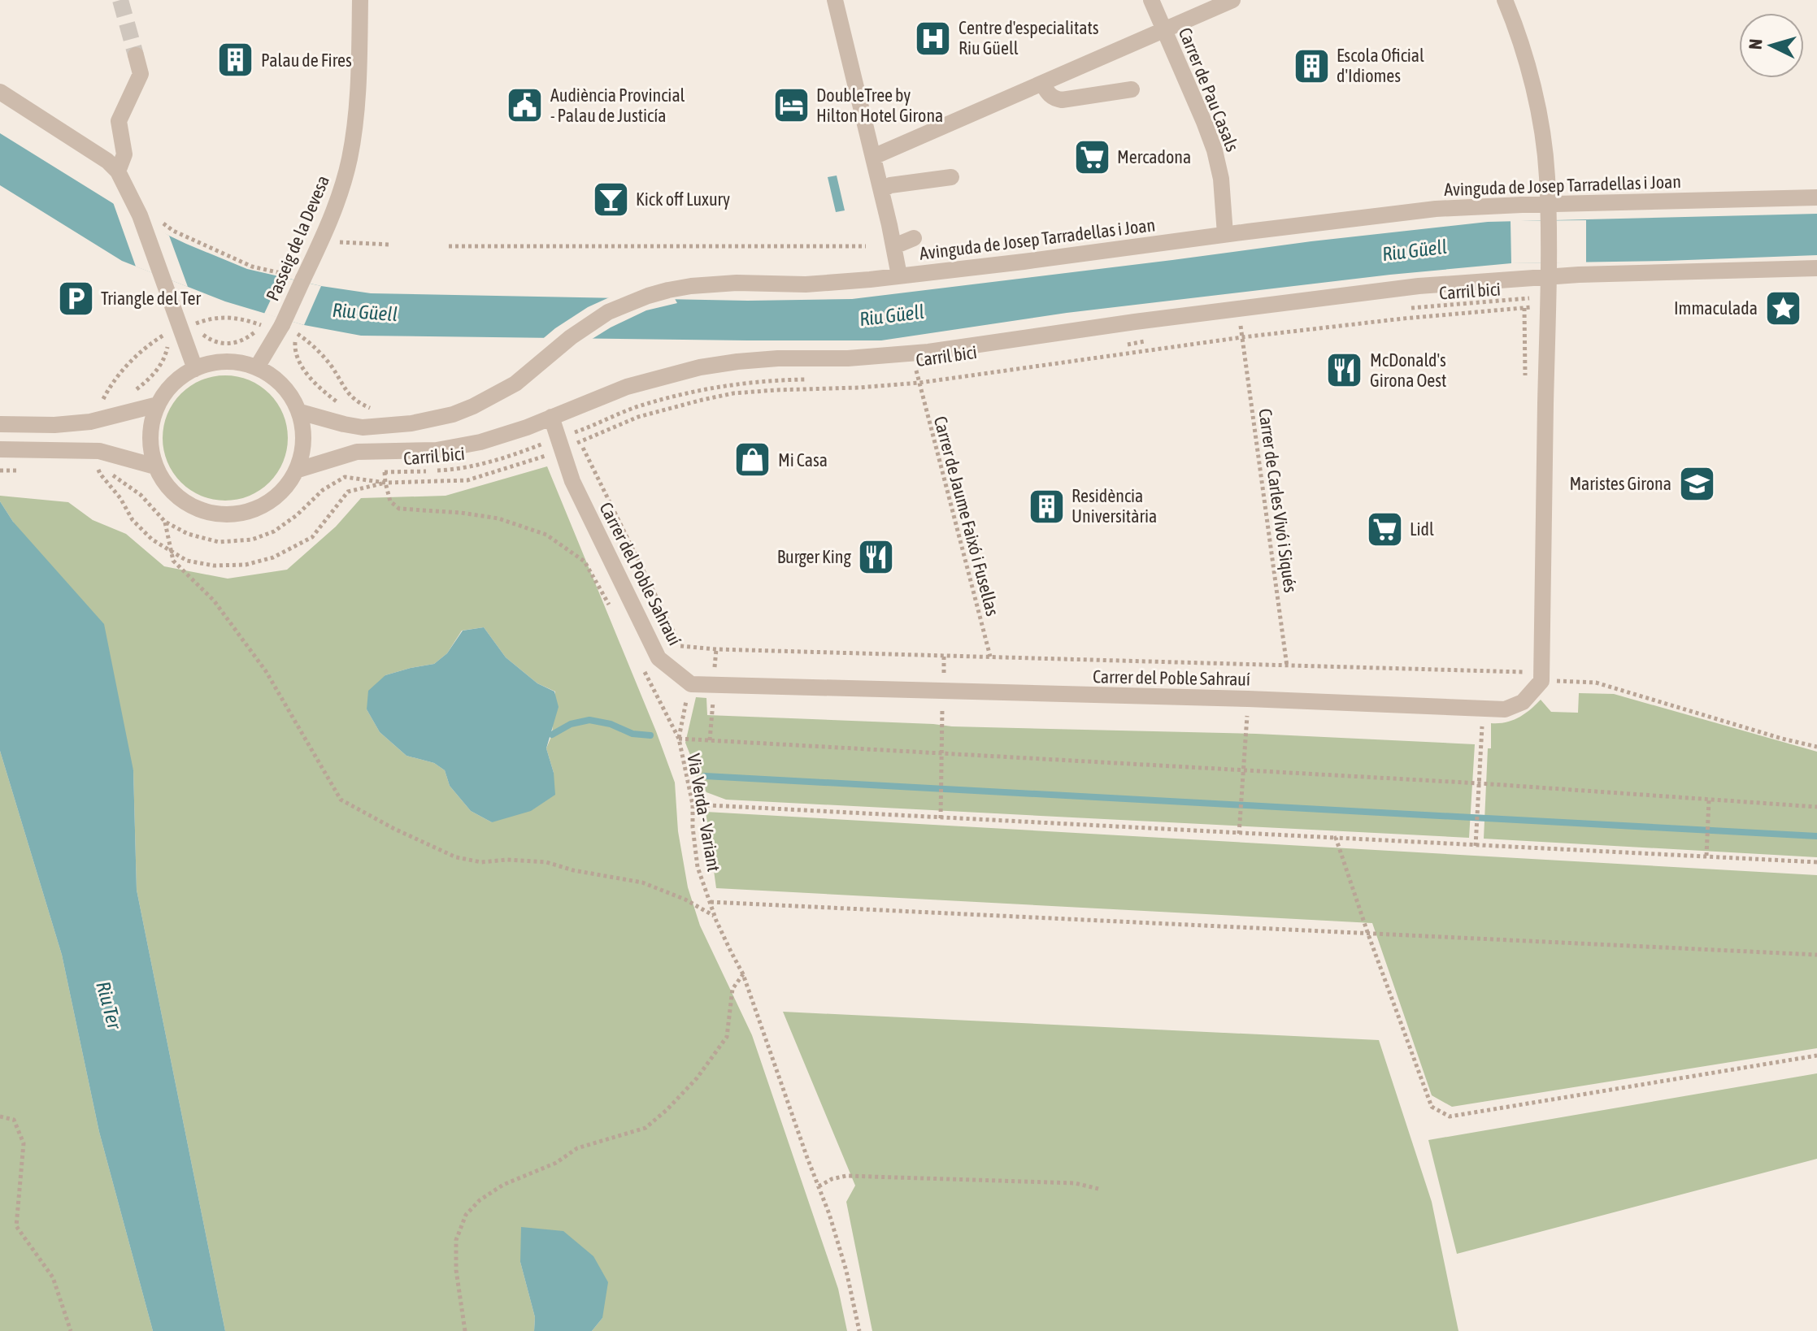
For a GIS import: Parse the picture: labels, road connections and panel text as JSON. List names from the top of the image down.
{
  "streets": {
    "street": [
      "Carrer de Pau Casals",
      "Avinguda de Josep Tarradellas i Joan",
      "Passeig de la Devesa",
      "Carrer del Poble Sahrauí"
    ],
    "path": [
      "Carril bici",
      "Carrer de Carles Vivó i Siqués",
      "Carrer de Jaume Faixó i Fusellas",
      "Via Verda - Variant"
    ]
  },
  "crossings": [
    ["Carrer de Pau Casals", "Avinguda de Josep Tarradellas i Joan"],
    ["Avinguda de Josep Tarradellas i Joan", "Passeig de la Devesa"],
    ["Carril bici", "Carrer del Poble Sahrauí"]
  ],
  "water": ["Riu Güell", "Riu Ter"],
  "places": {
    "hospital": ["Centre d'especialitats Riu Güell"],
    "building": ["Palau de Fires", "Escola Oficial d'Idiomes", "Residència Universitària"],
    "public building": ["Audiència Provincial - Palau de Justicía"],
    "hotel": ["DoubleTree by Hilton Hotel Girona"],
    "supermarket": ["Mercadona", "Lidl"],
    "bar": ["Kick off Luxury"],
    "parking": ["Triangle del Ter"],
    "place": ["Immaculada"],
    "restaurant": ["McDonald's Girona Oest", "Burger King"],
    "shop": ["Mi Casa"],
    "school or university": ["Maristes Girona"]
  },
  "north": "left"
}
